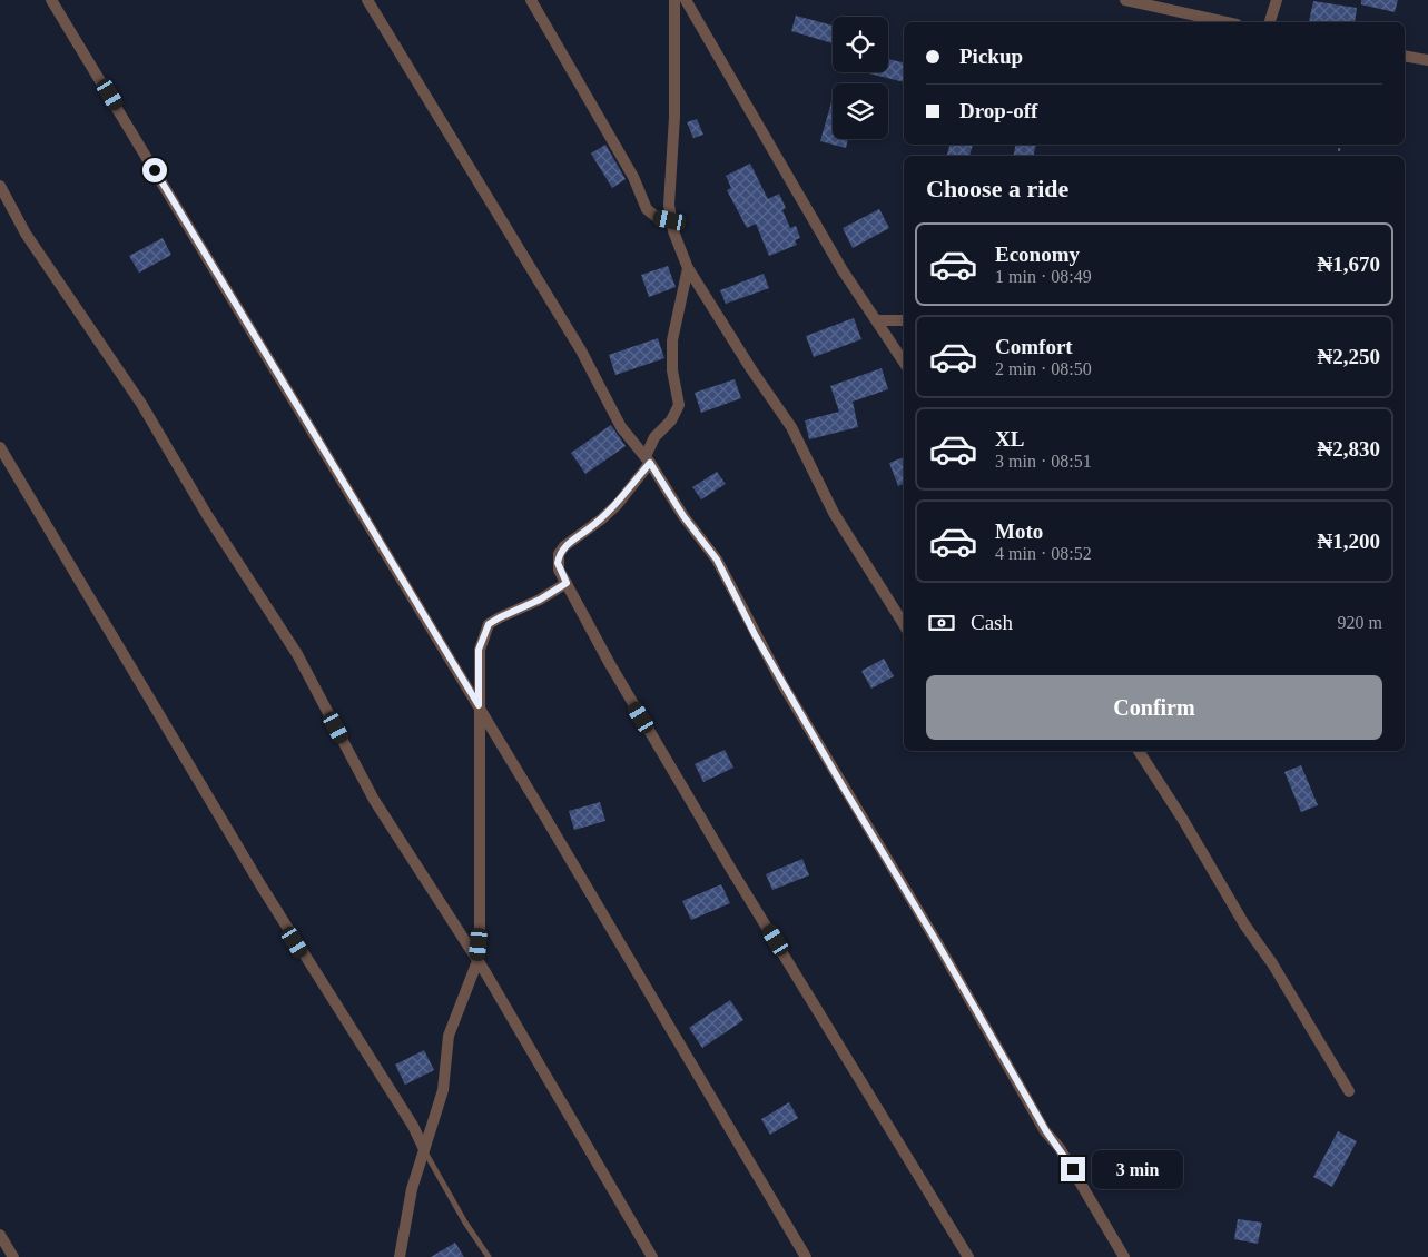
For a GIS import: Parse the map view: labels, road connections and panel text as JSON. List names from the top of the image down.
{
  "page": {
    "banner": ["Pickup", "Drop-off"],
    "heading": "Choose a ride",
    "list": [
      {
        "name": "Economy",
        "note": "1 min · 08:49",
        "value": "₦1,670"
      },
      {
        "name": "Comfort",
        "note": "2 min · 08:50",
        "value": "₦2,250"
      },
      {
        "name": "XL",
        "note": "3 min · 08:51",
        "value": "₦2,830"
      },
      {
        "name": "Moto",
        "note": "4 min · 08:52",
        "value": "₦1,200"
      }
    ],
    "pay": ["Cash", "920 m"],
    "buttons": "Confirm",
    "bubble": "3 min"
  }
}
